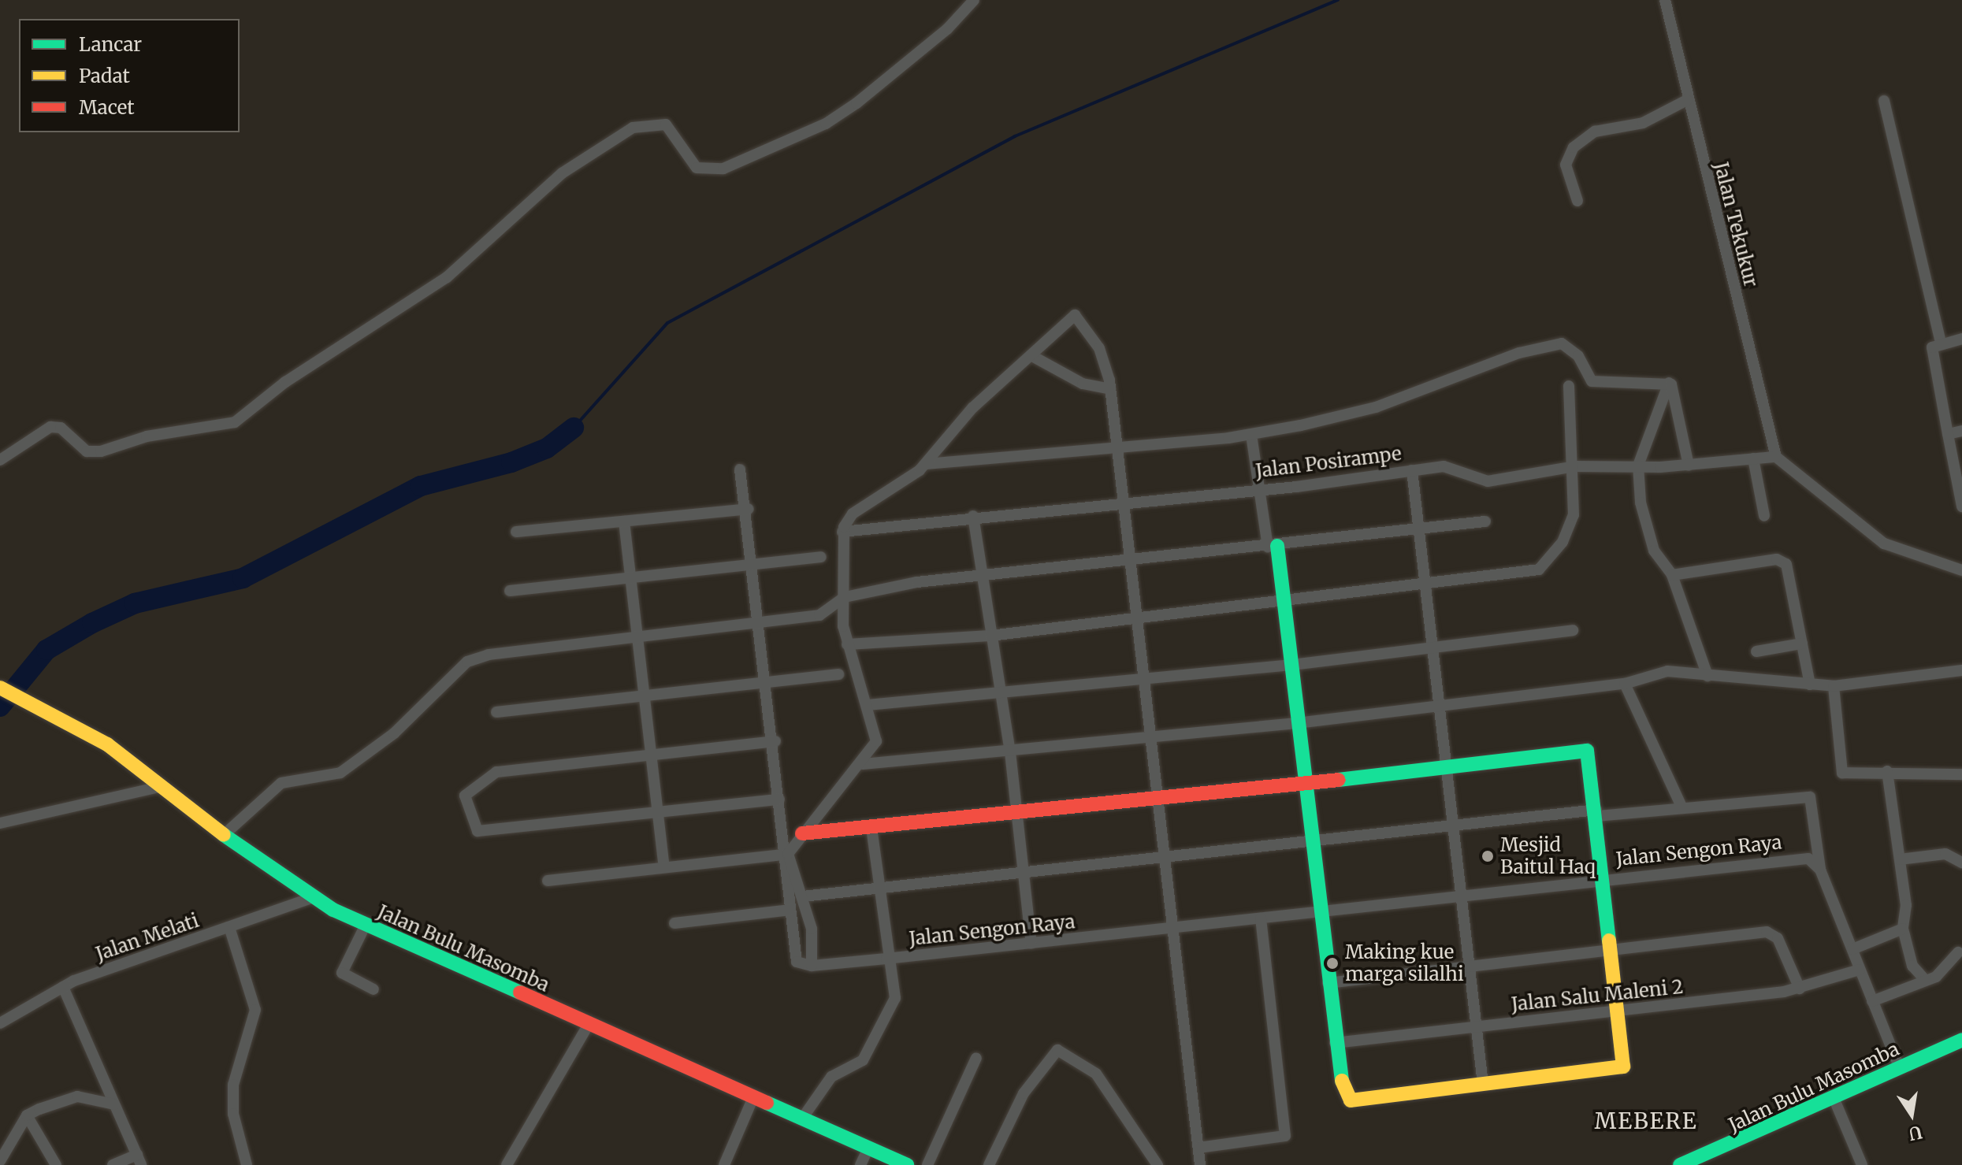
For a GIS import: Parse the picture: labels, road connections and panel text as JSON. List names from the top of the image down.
{
  "streets": {
    "street": [
      "Jalan Tekukur",
      "Jalan Posirampe",
      "Jalan Sengon Raya",
      "Jalan Melati",
      "Jalan Bulu Masomba",
      "Jalan Salu Maleni 2"
    ]
  },
  "crossings": [
    ["Jalan Tekukur", "Jalan Posirampe"],
    ["Jalan Melati", "Jalan Bulu Masomba"]
  ],
  "districts": ["MEBERE"],
  "places": ["Mesjid Baitul Haq", "Making kue marga silalhi"],
  "legend": ["Lancar", "Padat", "Macet"],
  "north": "bottom"
}
